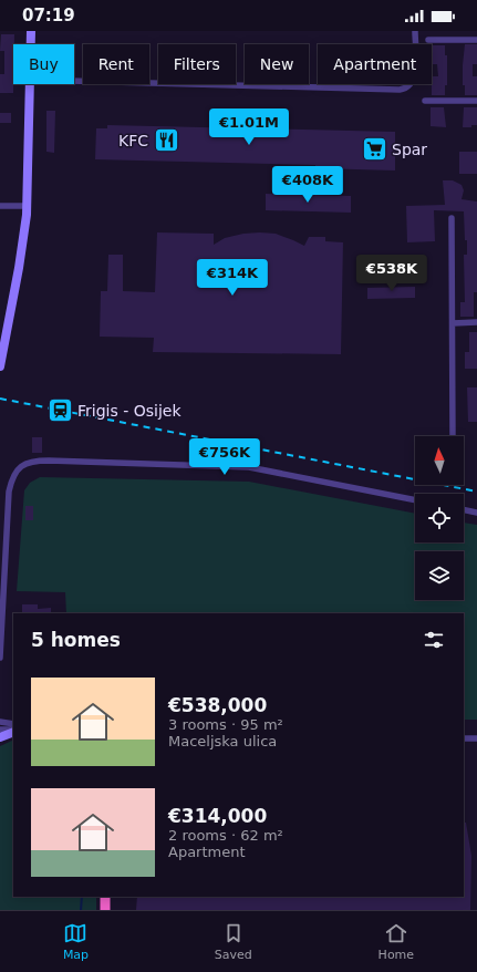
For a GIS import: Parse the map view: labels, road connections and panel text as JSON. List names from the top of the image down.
{
  "places": {
    "restaurant": ["KFC"],
    "supermarket": ["Spar"],
    "station": ["Frigis - Osijek"]
  },
  "north": "top",
  "page": {
    "status": "07:19",
    "chip": [
      "Buy",
      "Rent",
      "Filters",
      "New",
      "Apartment"
    ],
    "price": [
      "€1.01M",
      "€408K",
      "€538K",
      "€314K",
      "€756K"
    ],
    "heading": "5 homes",
    "list": [
      {
        "name": "€538,000",
        "note": "3 rooms · 95 m² · Maceljska ulica"
      },
      {
        "name": "€314,000",
        "note": "2 rooms · 62 m² · Apartment"
      }
    ],
    "tabs": ["Map", "Saved", "Home"]
  }
}
